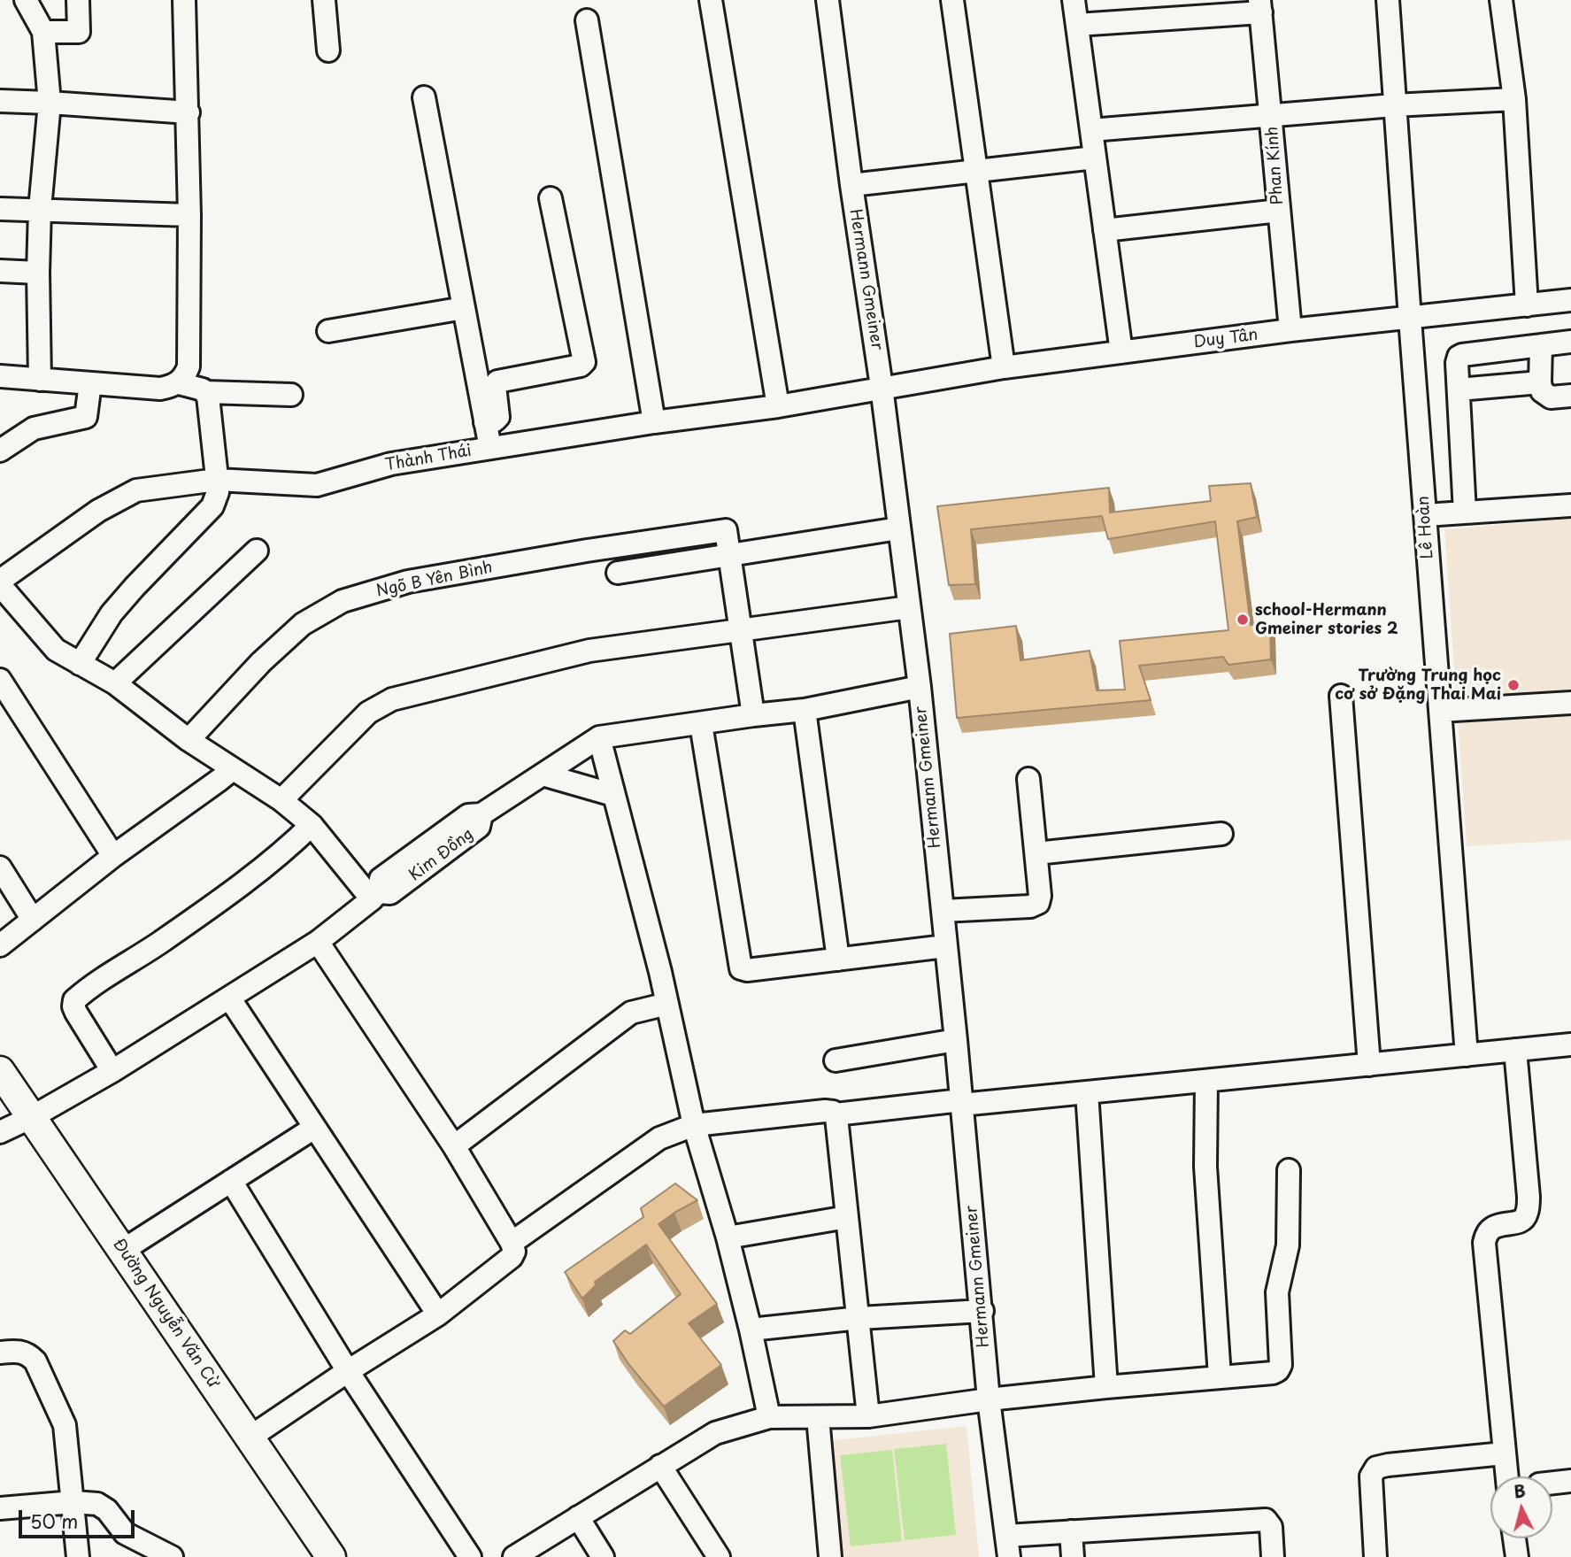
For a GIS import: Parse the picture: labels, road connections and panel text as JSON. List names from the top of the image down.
{
  "streets": {
    "main road": ["Đường Nguyễn Văn Cừ"],
    "street": [
      "Phan Kính",
      "Hermann Gmeiner",
      "Duy Tân",
      "Thành Thái",
      "Lê Hoàn",
      "Ngõ B Yên Bình",
      "Kim Đồng"
    ]
  },
  "crossings": [
    ["Phan Kính", "Duy Tân"],
    ["Hermann Gmeiner", "Duy Tân"],
    ["Hermann Gmeiner", "Thành Thái"],
    ["Hermann Gmeiner", "Kim Đồng"],
    ["Duy Tân", "Thành Thái"],
    ["Duy Tân", "Lê Hoàn"]
  ],
  "places": ["school-Hermann Gmeiner stories 2", "Trường Trung học cơ sở Đặng Thai Mai"],
  "scale_bar": "50 m",
  "north": "top"
}
